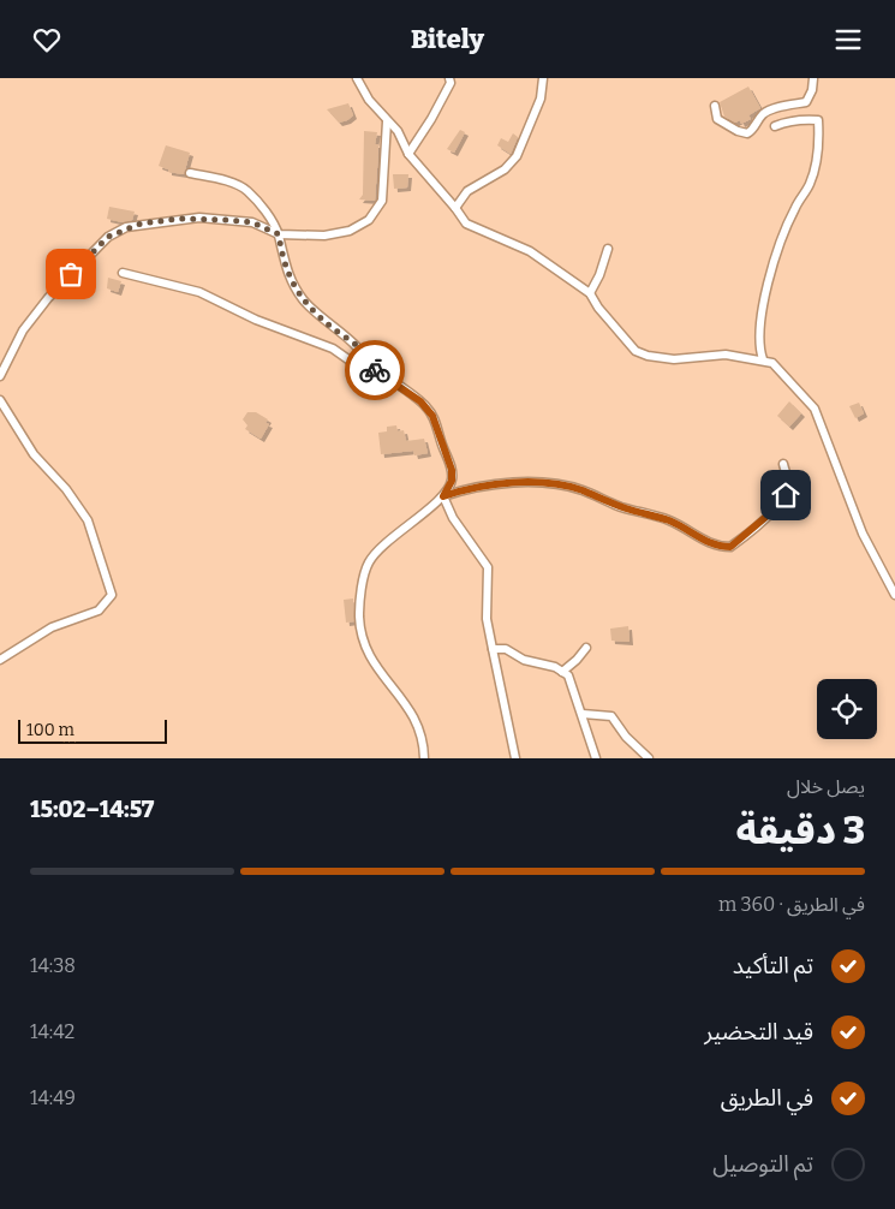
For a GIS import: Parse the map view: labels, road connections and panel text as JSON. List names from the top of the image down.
{
  "scale_bar": "100 m",
  "page": {
    "header": "Bitely",
    "scale": "100 m",
    "heading": ["3 دقيقة", "يصل خلال", "14:57–15:02"],
    "bar": "في الطريق · 360 m",
    "list": [
      ["تم التأكيد", "14:38"],
      ["قيد التحضير", "14:42"],
      ["في الطريق", "14:49"],
      "تم التوصيل"
    ]
  }
}
